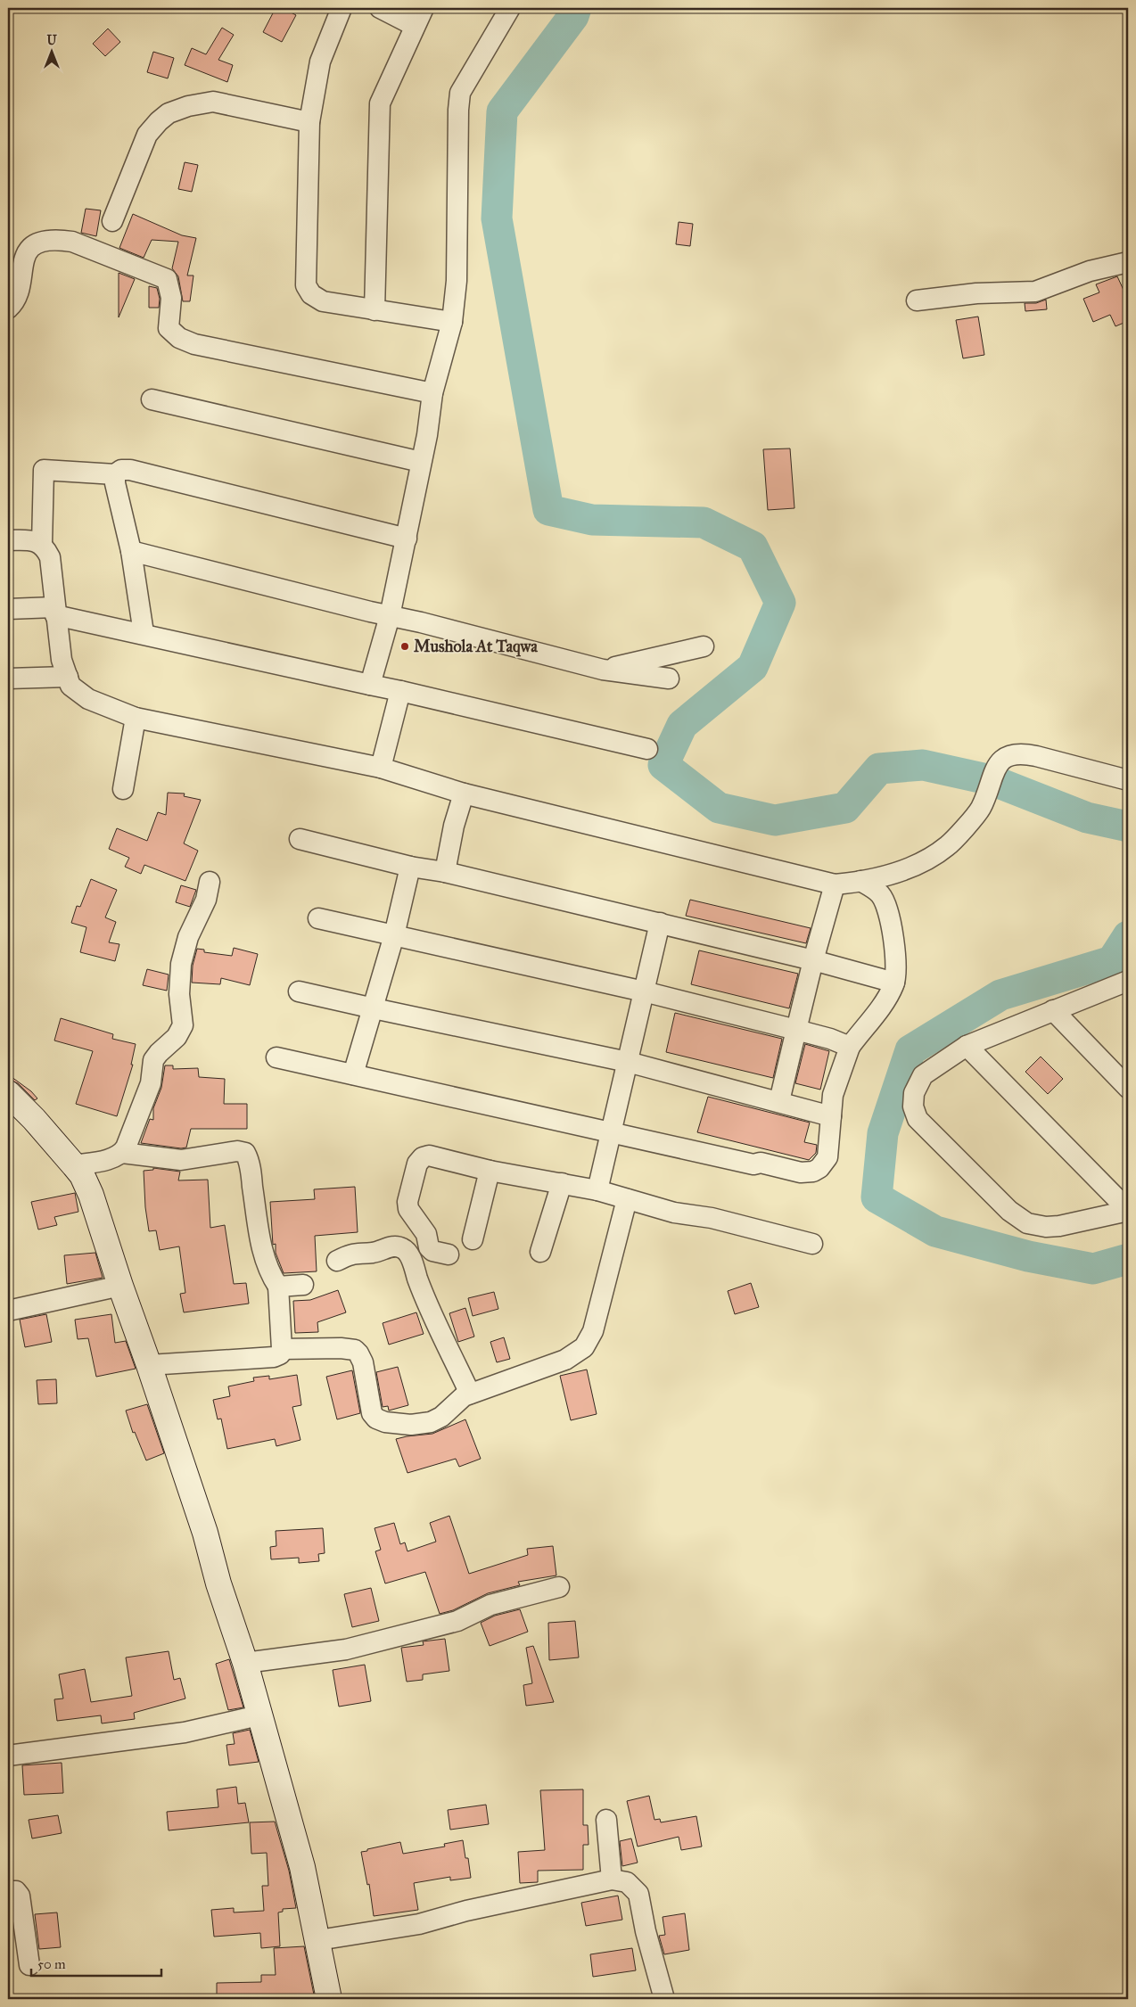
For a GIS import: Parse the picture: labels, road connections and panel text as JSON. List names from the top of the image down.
{
  "places": ["Mushola At Taqwa"],
  "scale_bar": "50 m",
  "north": "top"
}
